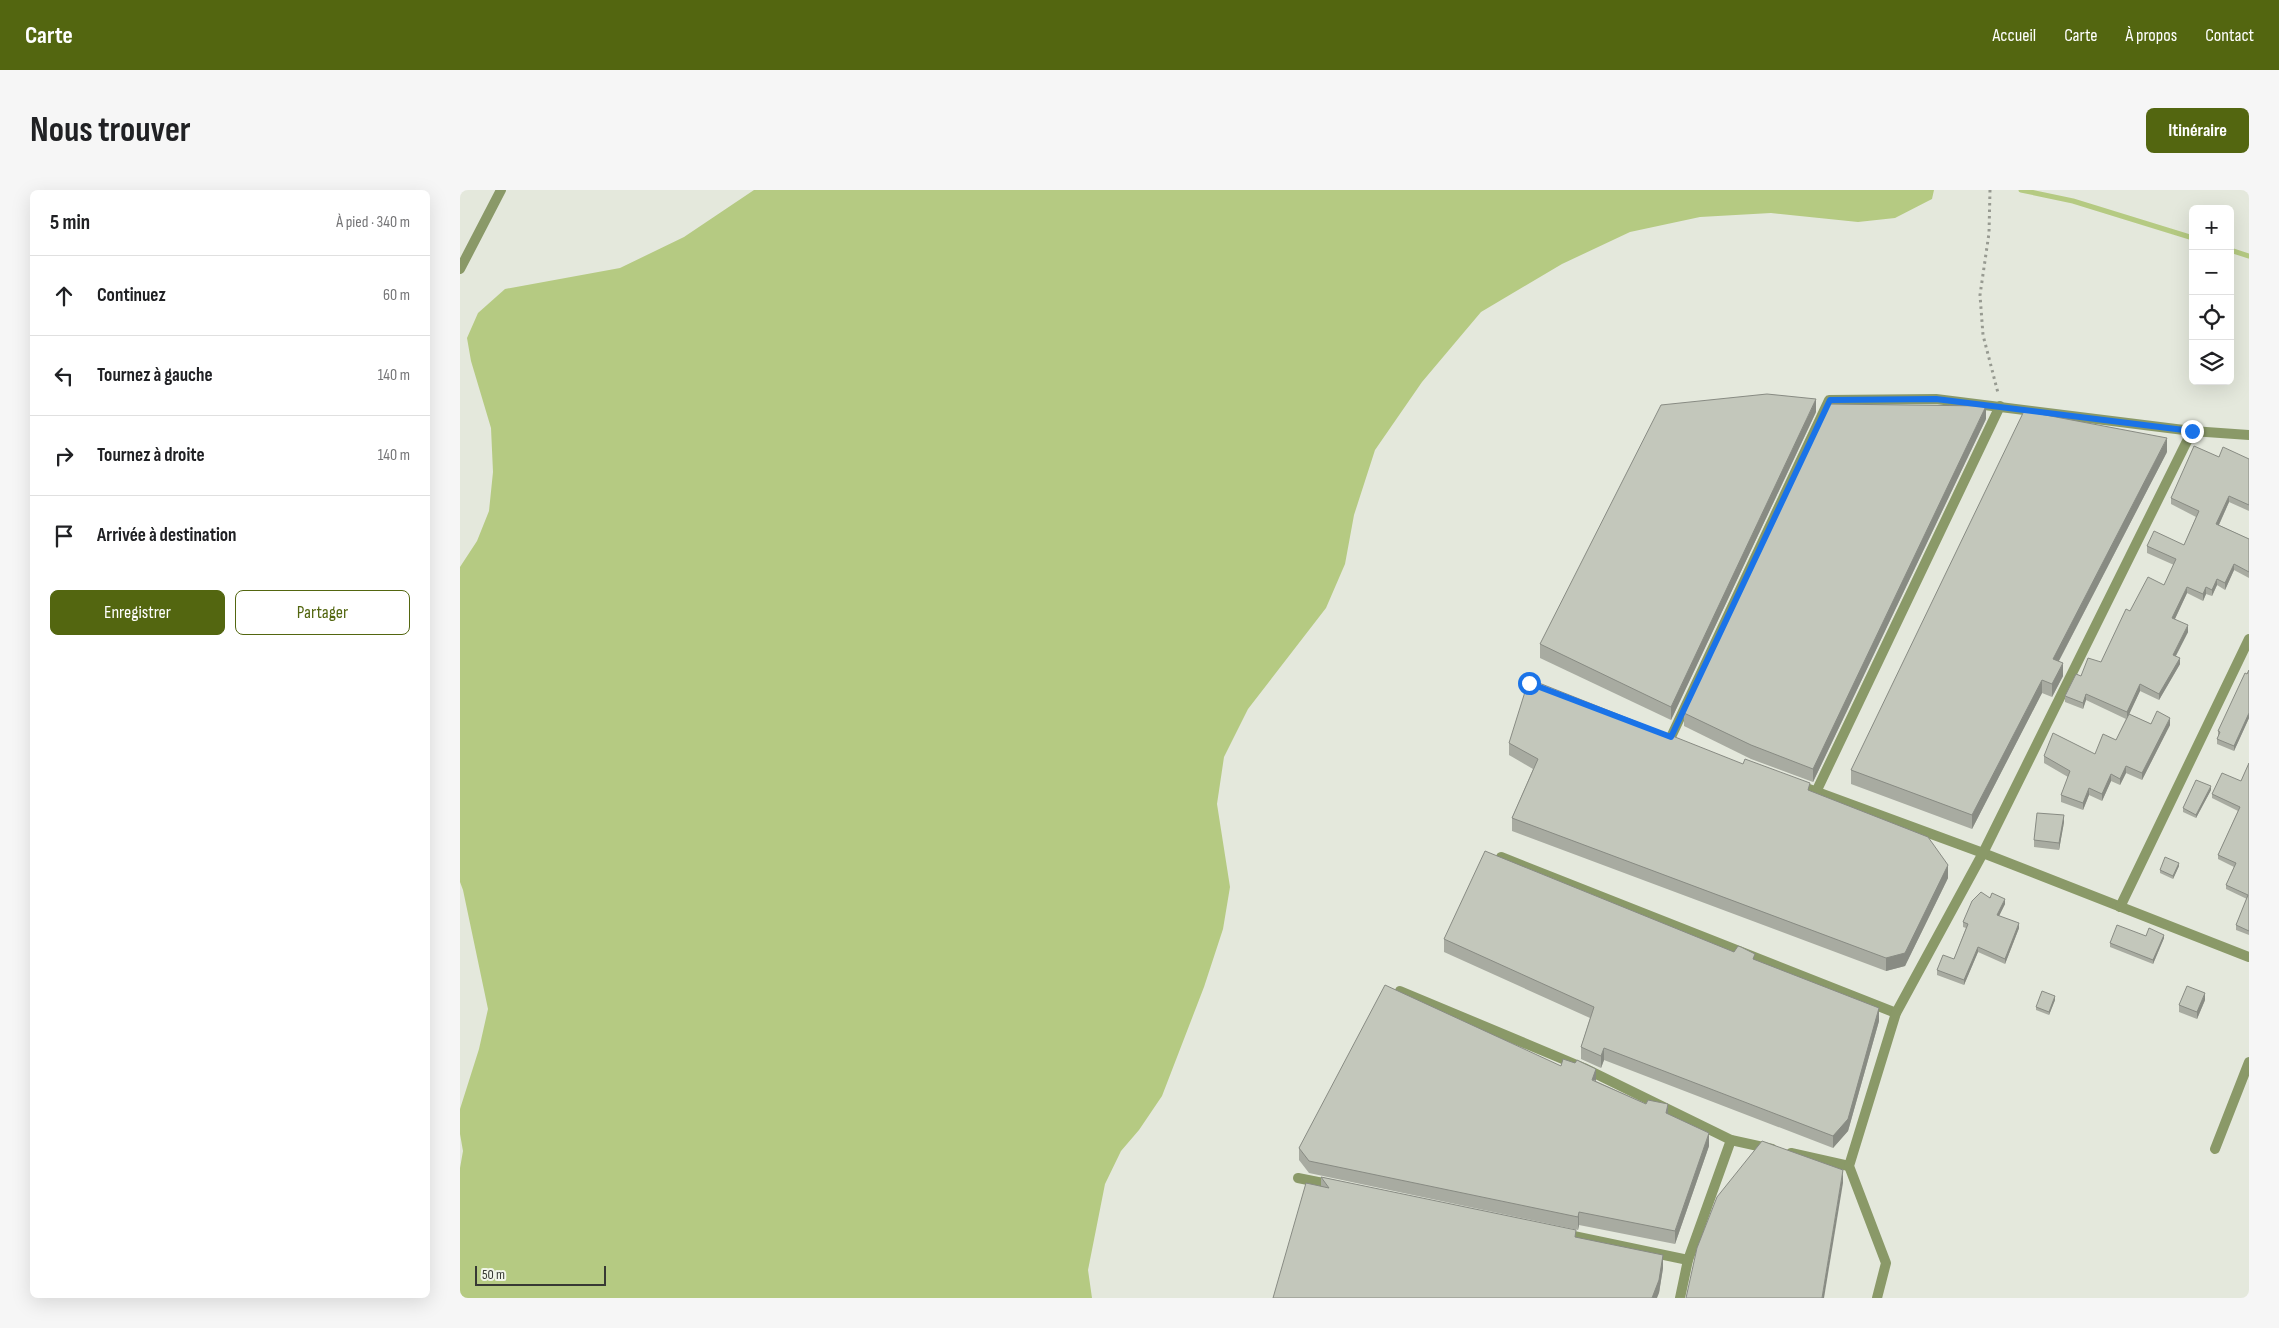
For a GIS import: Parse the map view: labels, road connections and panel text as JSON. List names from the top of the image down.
{
  "scale_bar": "50 m",
  "page": {
    "header": "Carte",
    "nav": [
      "Accueil",
      "Carte",
      "À propos",
      "Contact"
    ],
    "buttons": [
      "Itinéraire",
      ["Enregistrer", "Partager"]
    ],
    "title": "Nous trouver",
    "heading": ["5 min", "À pied · 340 m"],
    "map_buttons": ["+", "−"],
    "list": [
      ["Continuez", "60 m"],
      ["Tournez à gauche", "140 m"],
      ["Tournez à droite", "140 m"],
      "Arrivée à destination"
    ],
    "scale": "50 m"
  }
}
